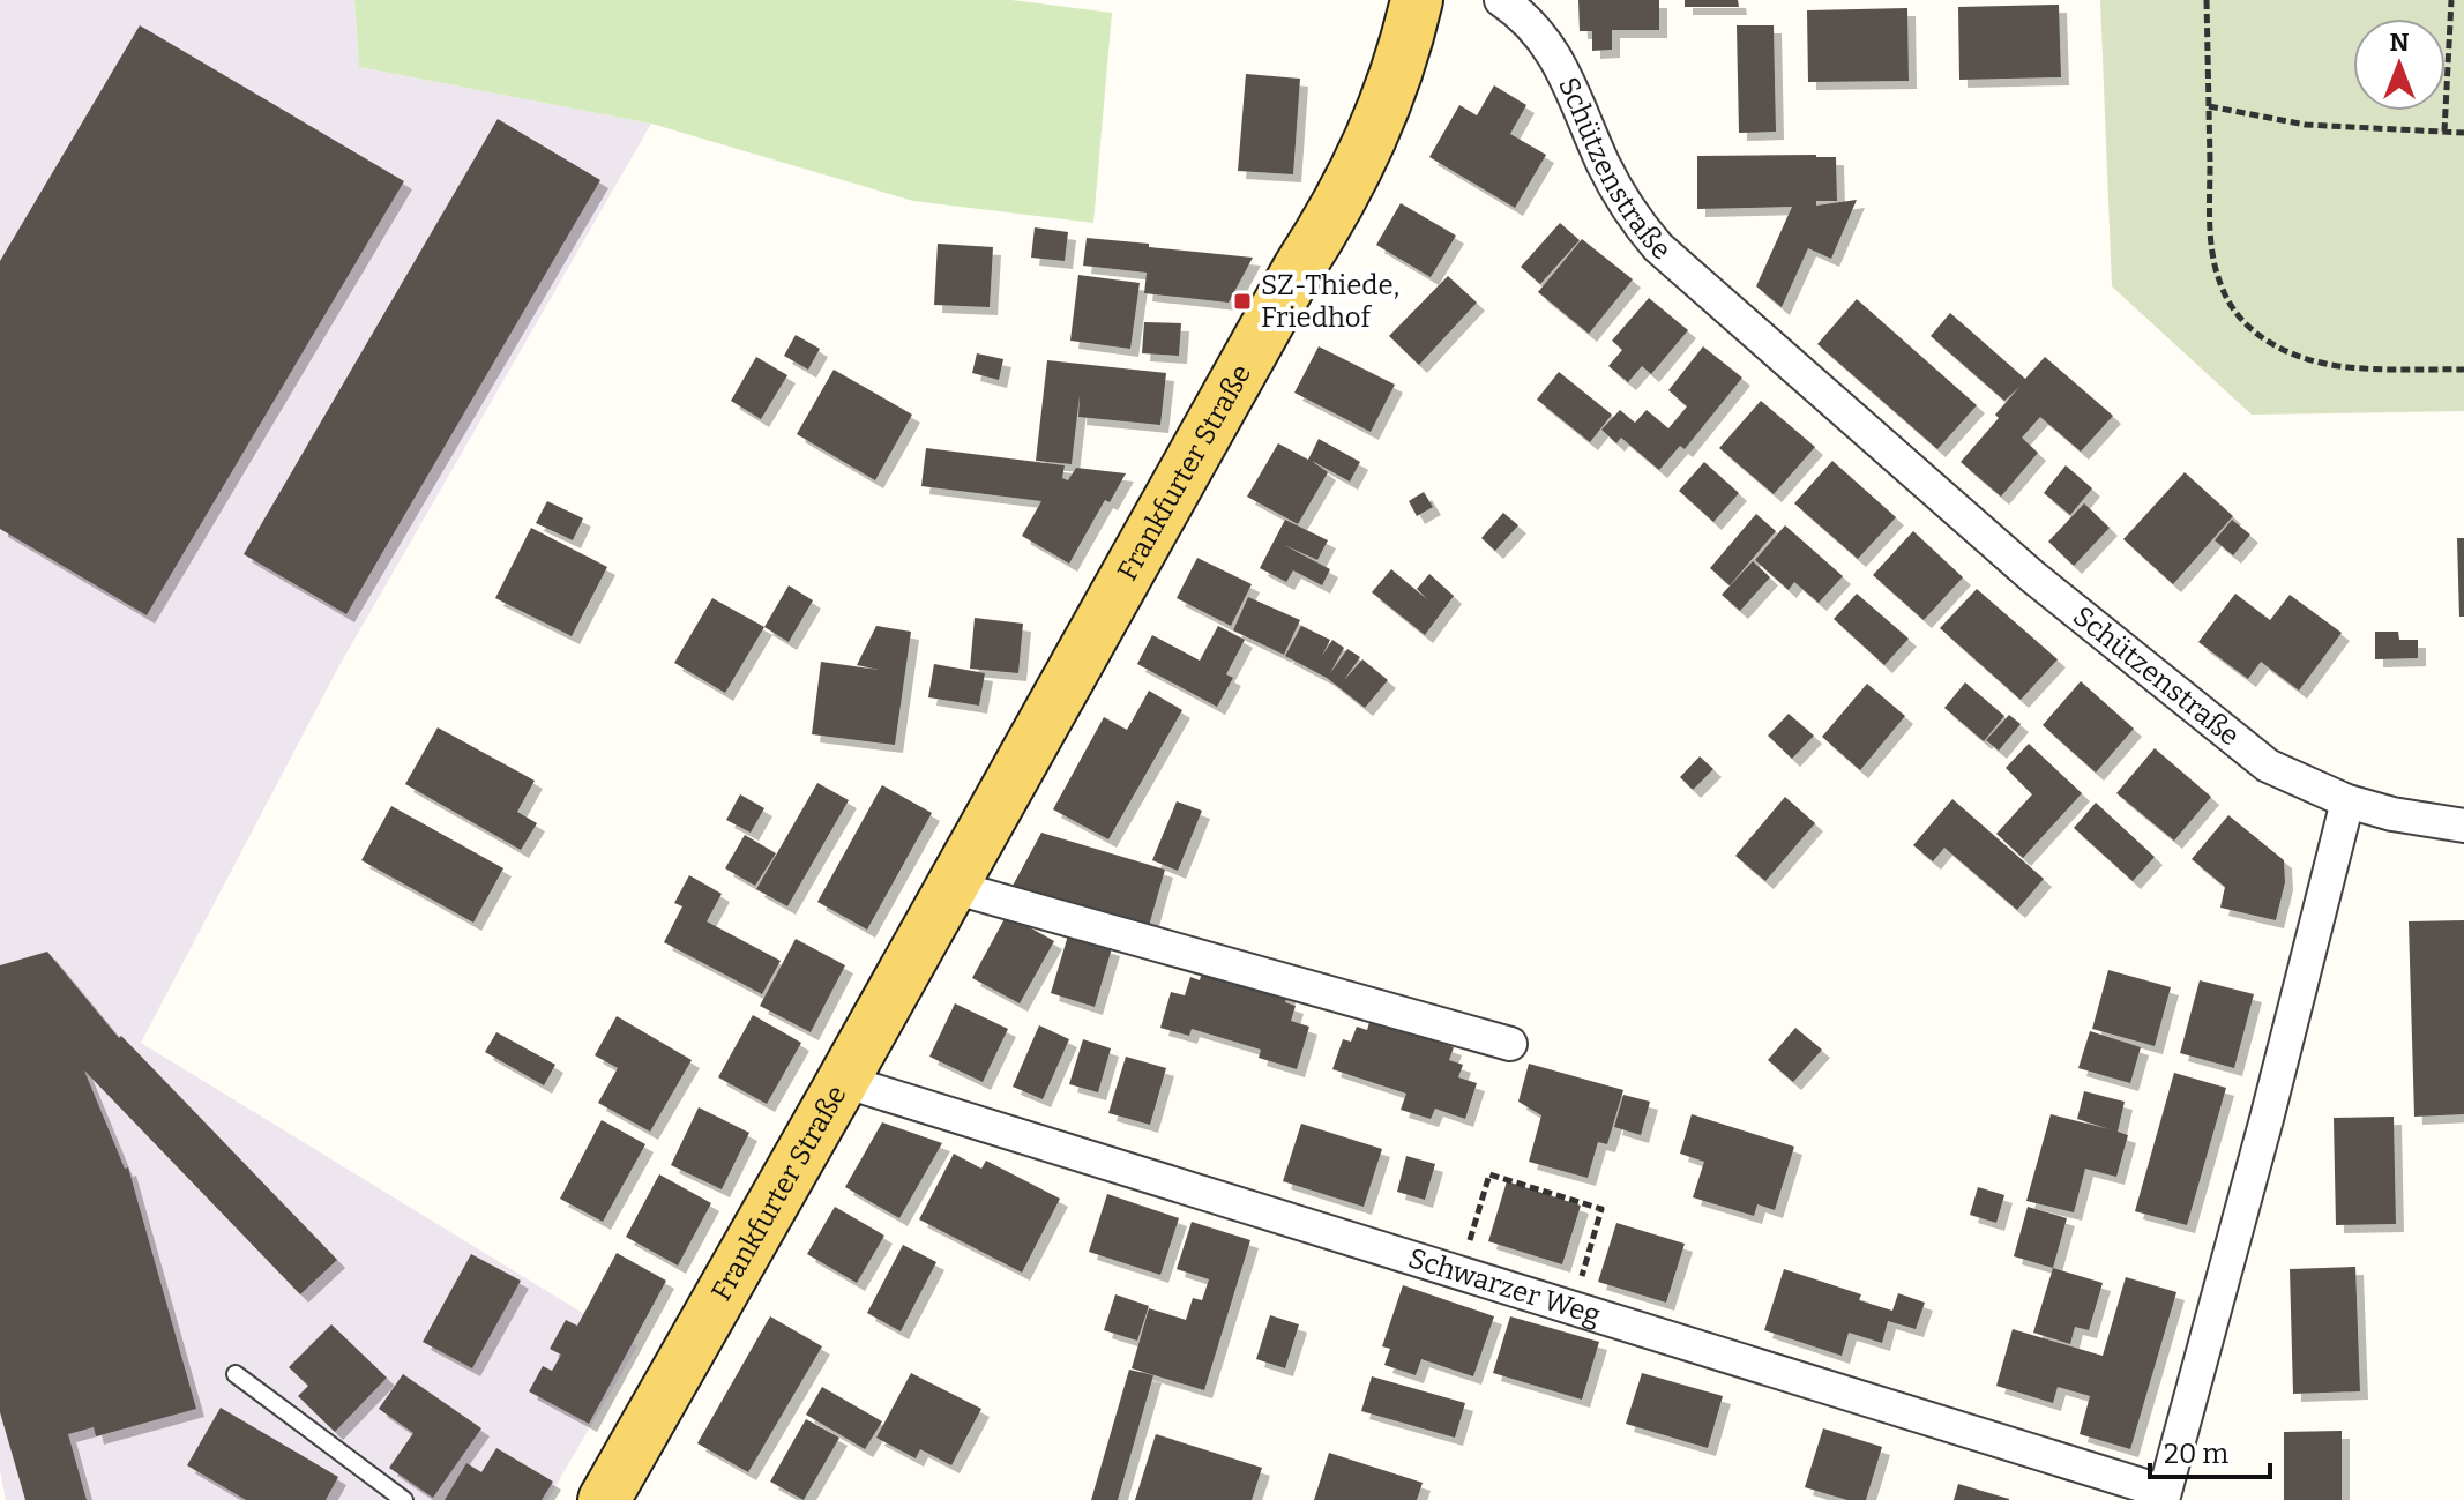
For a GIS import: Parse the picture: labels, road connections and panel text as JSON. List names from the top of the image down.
{
  "streets": {
    "main road": ["Frankfurter Straße"],
    "street": ["Schützenstraße", "Schwarzer Weg"]
  },
  "crossings": [
    ["Frankfurter Straße", "Schwarzer Weg"]
  ],
  "places": {
    "transit": ["SZ-Thiede, Friedhof"]
  },
  "scale_bar": "20 m",
  "north": "top"
}
